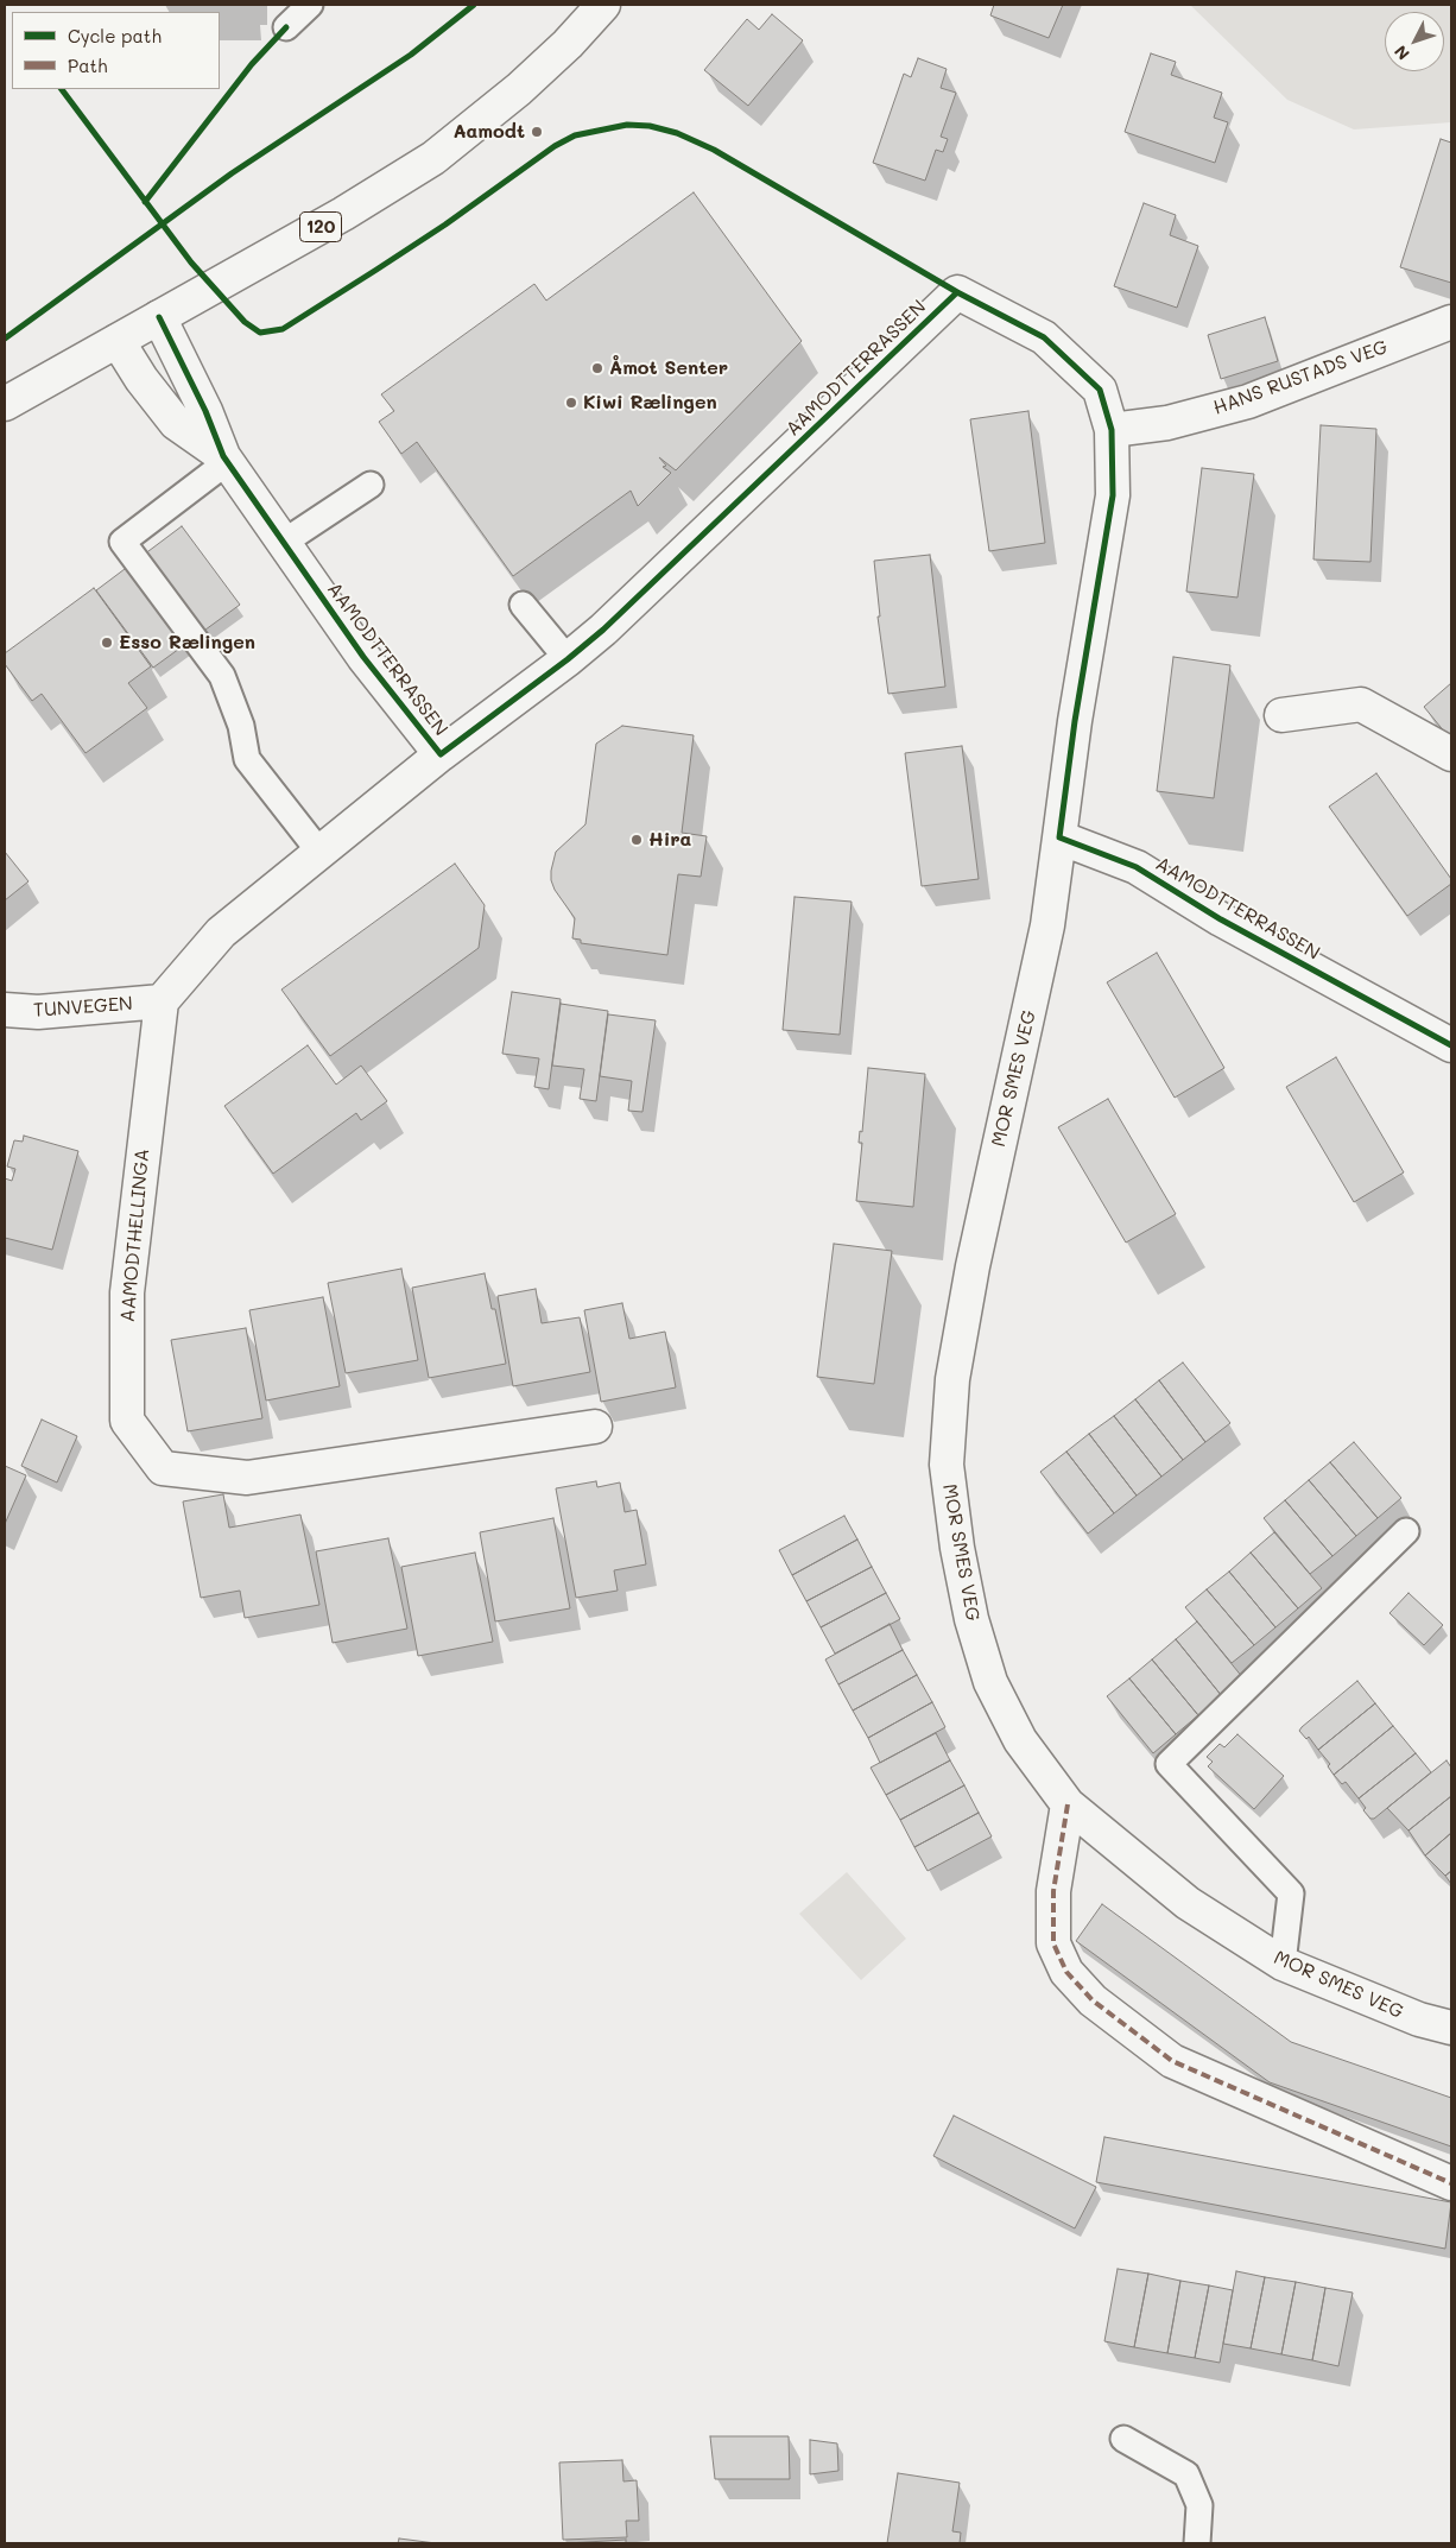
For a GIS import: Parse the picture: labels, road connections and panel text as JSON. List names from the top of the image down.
{
  "streets": {
    "street": [
      "120",
      "AAMODTTERRASSEN",
      "HANS RUSTADS VEG",
      "TUNVEGEN",
      "MOR SMES VEG",
      "AAMODTHELLINGA"
    ]
  },
  "crossings": [
    ["120", "AAMODTTERRASSEN"],
    ["AAMODTTERRASSEN", "HANS RUSTADS VEG"],
    ["AAMODTTERRASSEN", "MOR SMES VEG"],
    ["TUNVEGEN", "AAMODTHELLINGA"]
  ],
  "places": [
    "Aamodt",
    "Åmot Senter",
    "Kiwi Rælingen",
    "Esso Rælingen",
    "Hira"
  ],
  "legend": ["Cycle path", "Path"],
  "north": "bottom left"
}
